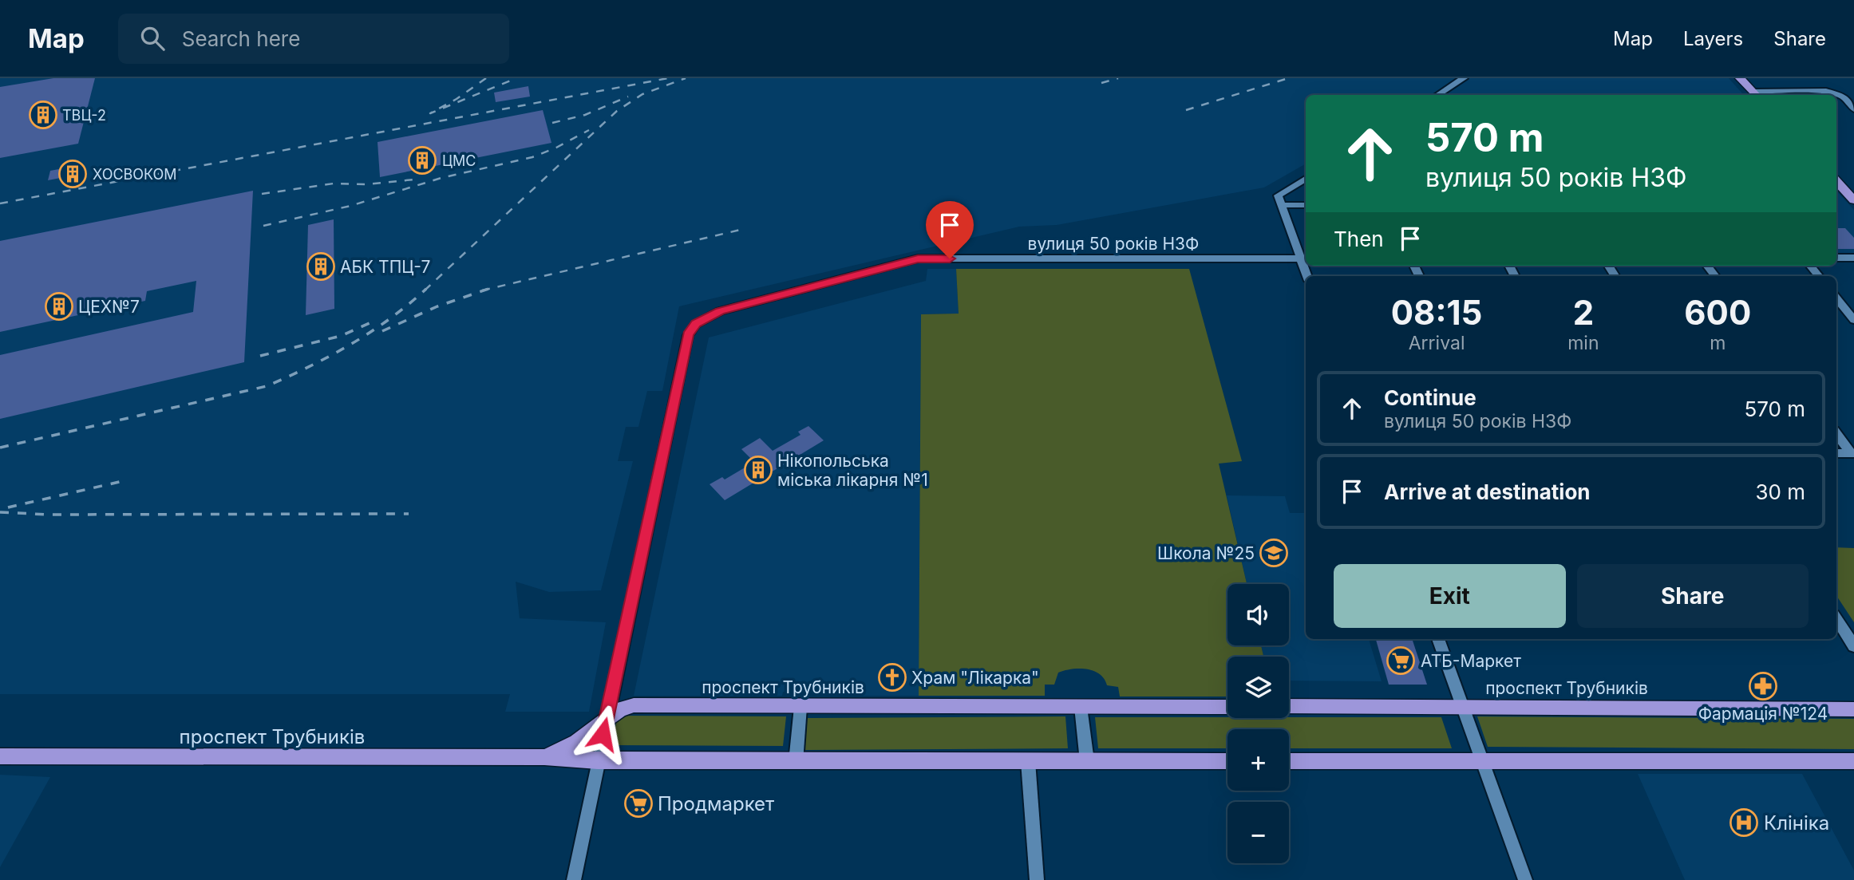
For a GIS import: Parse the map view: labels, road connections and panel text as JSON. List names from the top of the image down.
{
  "streets": {
    "main road": ["проспект Трубників"],
    "street": ["вулиця 50 років НЗФ"]
  },
  "crossings": [
    ["вулиця 50 років НЗФ", "проспект Трубників"]
  ],
  "places": {
    "building": [
      "ТВЦ-2",
      "ЦМС",
      "ХОСВОКОМ",
      "АБК ТПЦ-7",
      "ЦЕХ№7",
      "Нікопольська міська лікарня №1"
    ],
    "school or university": ["Школа №25"],
    "supermarket": ["АТБ-Маркет", "Продмаркет"],
    "church": ["Храм \"Лікарка\""],
    "pharmacy": ["Фармація №124"],
    "hospital": ["Клініка"]
  },
  "page": {
    "header": "Map",
    "search": "Search here",
    "nav": ["Map", "Layers", "Share"],
    "turn": ["570 m", "вулиця 50 років НЗФ"],
    "then": "Then",
    "eta": [
      "08:15",
      "Arrival",
      "2",
      "min",
      "600",
      "m"
    ],
    "list": [
      {
        "name": "Continue",
        "note": "вулиця 50 років НЗФ",
        "value": "570 m"
      },
      {
        "name": "Arrive at destination",
        "value": "30 m"
      }
    ],
    "buttons": ["Exit", "Share"],
    "map_buttons": ["+", "−"]
  }
}
